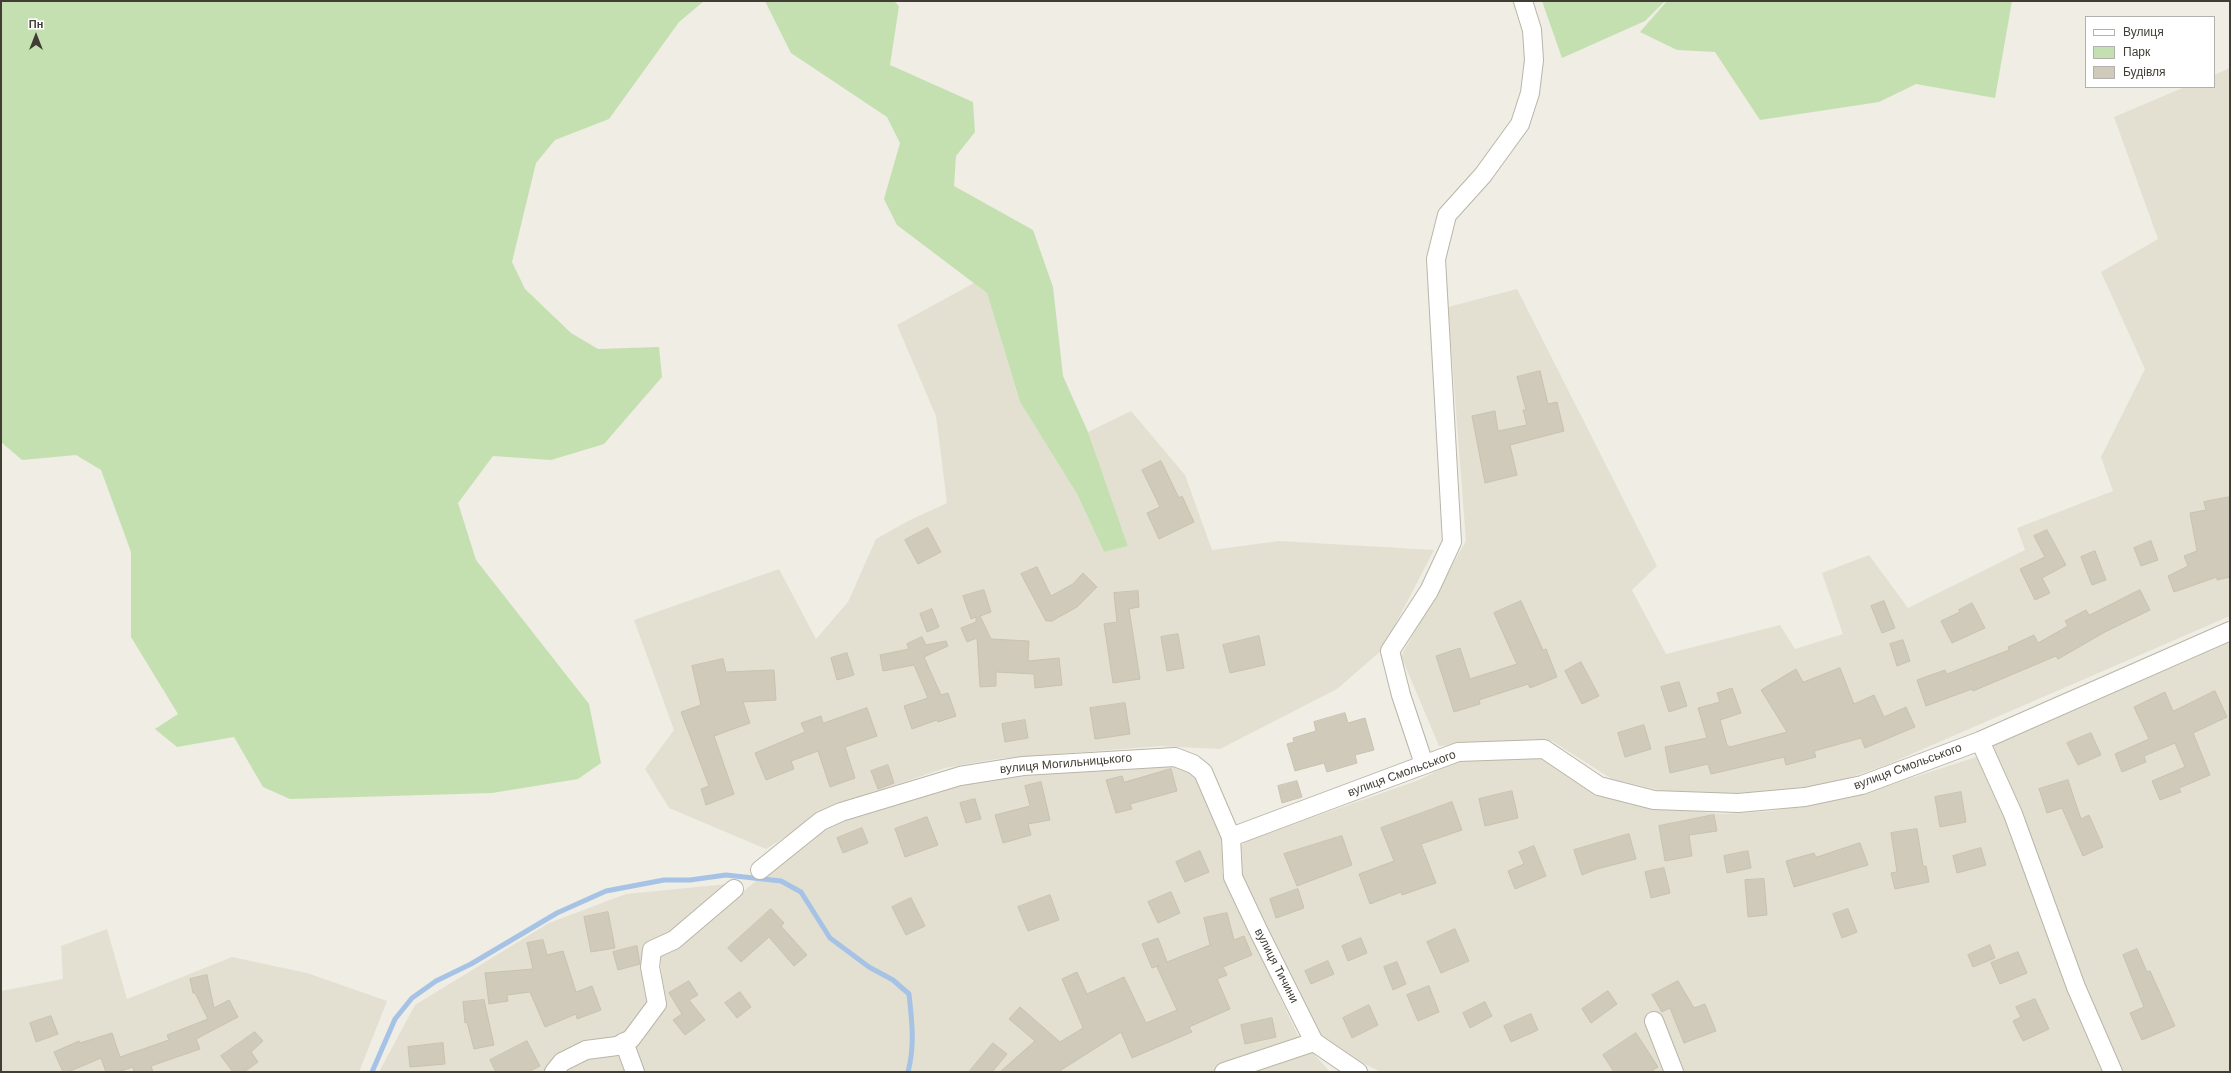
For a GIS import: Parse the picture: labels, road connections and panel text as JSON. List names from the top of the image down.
{
  "streets": {
    "street": ["вулиця Могильницького", "вулиця Смольського", "вулиця Тичини"]
  },
  "crossings": [
    ["вулиця Могильницького", "вулиця Смольського"],
    ["вулиця Могильницького", "вулиця Тичини"],
    ["вулиця Смольського", "вулиця Тичини"]
  ],
  "legend": ["Вулиця", "Парк", "Будівля"],
  "north": "top"
}
